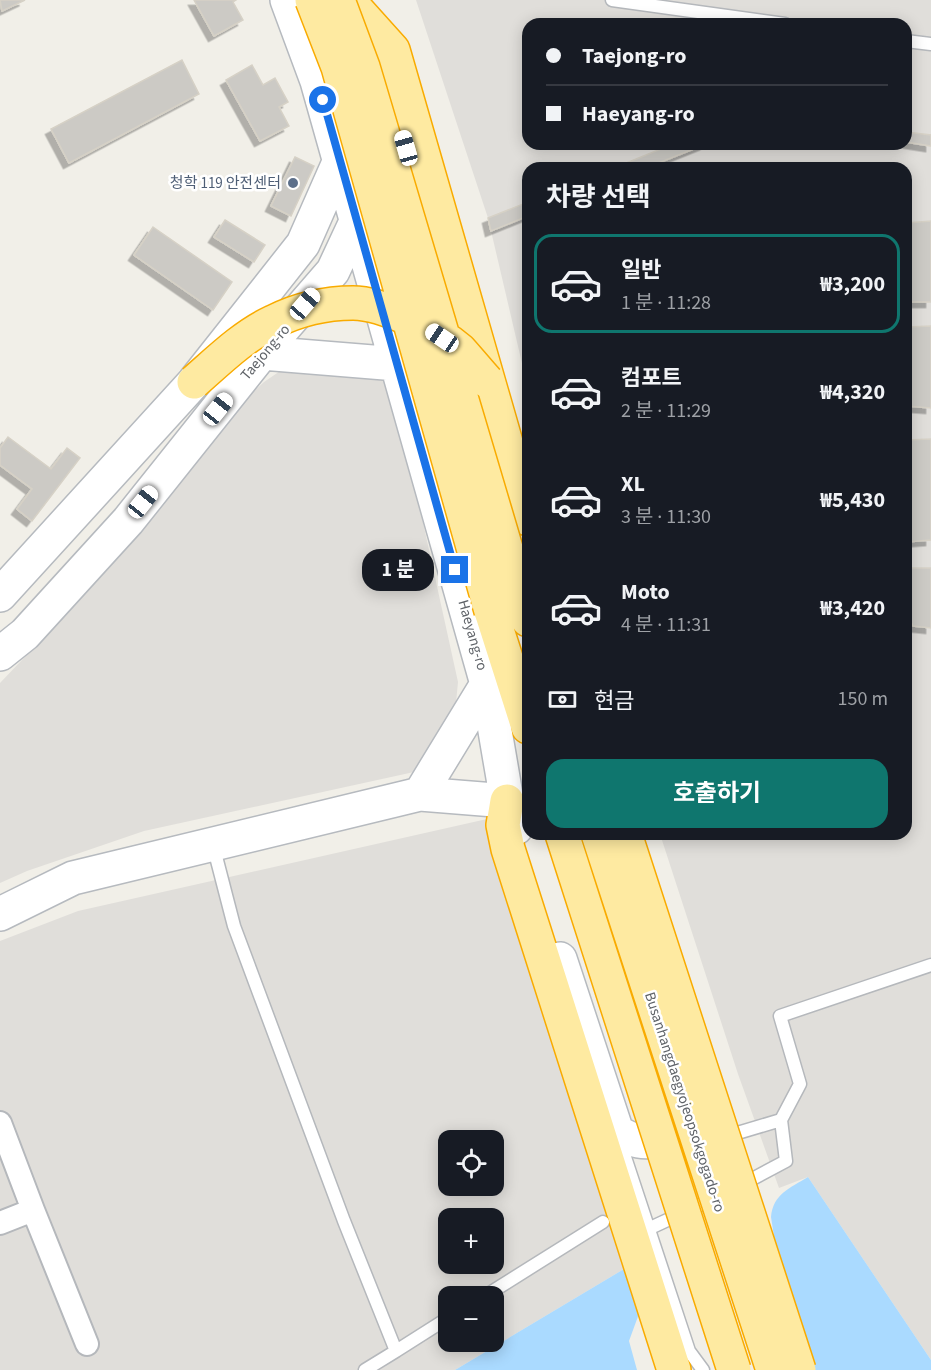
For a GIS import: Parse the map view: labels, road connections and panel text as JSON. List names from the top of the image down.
{
  "streets": {
    "highway": ["Busanhangdaegyojeopsokgogado-ro"],
    "main road": ["Taejong-ro", "Haeyang-ro"]
  },
  "crossings": [
    ["Taejong-ro", "Haeyang-ro"]
  ],
  "places": ["청학 119 안전센터"],
  "page": {
    "banner": ["Taejong-ro", "Haeyang-ro"],
    "heading": "차량 선택",
    "list": [
      {
        "name": "일반",
        "note": "1 분 · 11:28",
        "value": "₩3,200"
      },
      {
        "name": "컴포트",
        "note": "2 분 · 11:29",
        "value": "₩4,320"
      },
      {
        "name": "XL",
        "note": "3 분 · 11:30",
        "value": "₩5,430"
      },
      {
        "name": "Moto",
        "note": "4 분 · 11:31",
        "value": "₩3,420"
      }
    ],
    "bubble": "1 분",
    "pay": ["현금", "150 m"],
    "buttons": "호출하기",
    "map_buttons": ["+", "−"]
  }
}
